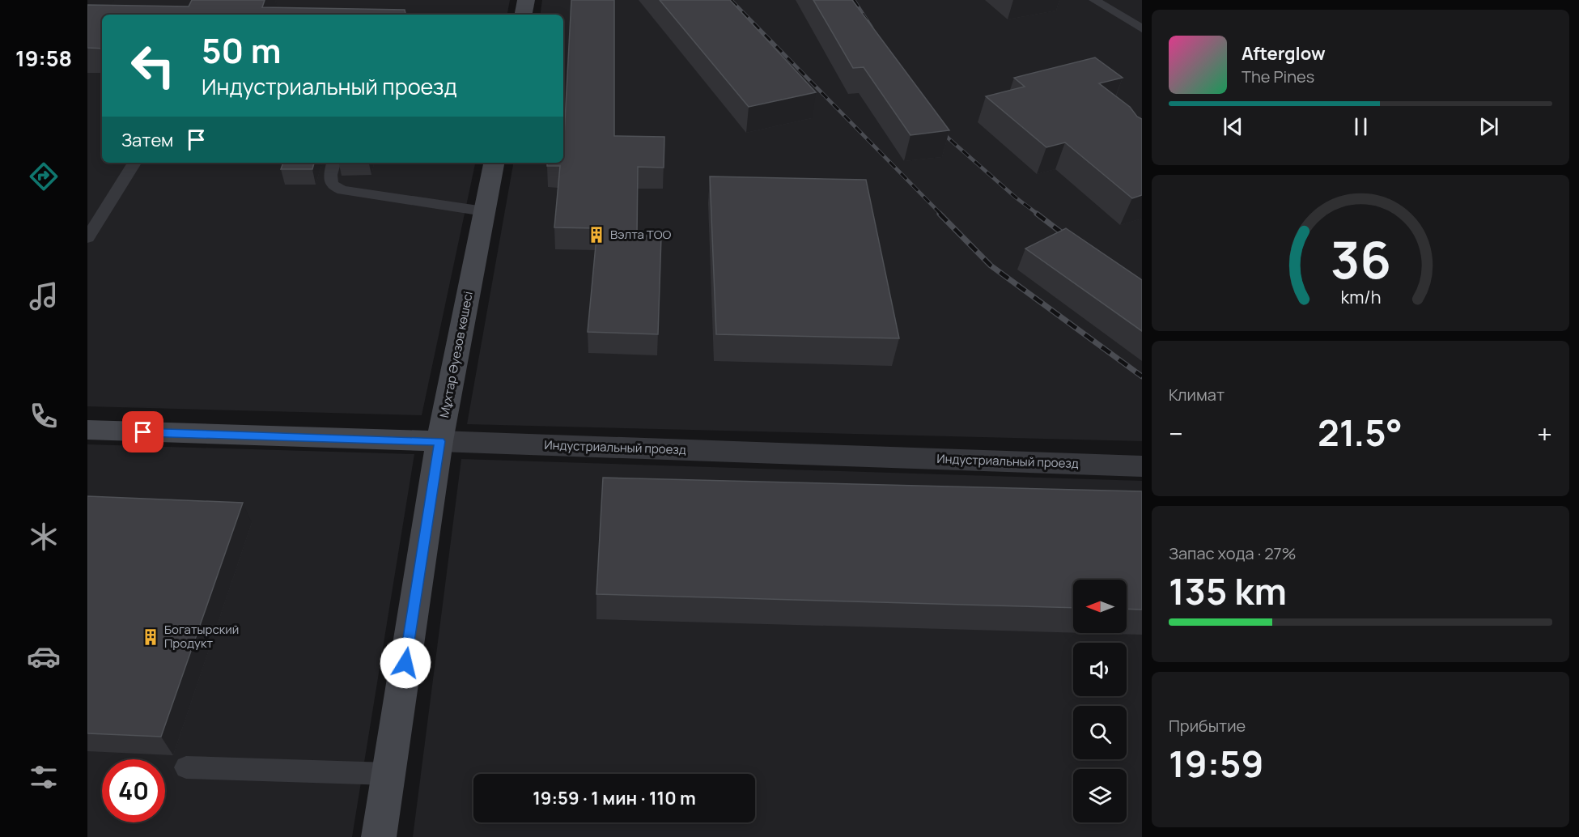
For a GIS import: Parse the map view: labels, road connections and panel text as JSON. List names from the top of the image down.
{
  "streets": {
    "street": ["Мұхтар Әуезов көшесі", "Индустриальный проезд"]
  },
  "crossings": [
    ["Мұхтар Әуезов көшесі", "Индустриальный проезд"]
  ],
  "places": {
    "building": ["Вэлта ТОО", "Богатырский Продукт"]
  },
  "north": "left",
  "page": {
    "tabs": "19:58",
    "turn": ["50 m", "Индустриальный проезд"],
    "song": ["Afterglow", "The Pines"],
    "then": "Затем",
    "tile": [
      "Климат",
      ["Запас хода · 27%", "135 km"],
      ["Прибытие", "19:59"]
    ],
    "heat": ["−", "21.5°", "+"],
    "limit": "40",
    "trip": "19:59 · 1 мин · 110 m",
    "gauge": ["36", "km/h"]
  }
}
